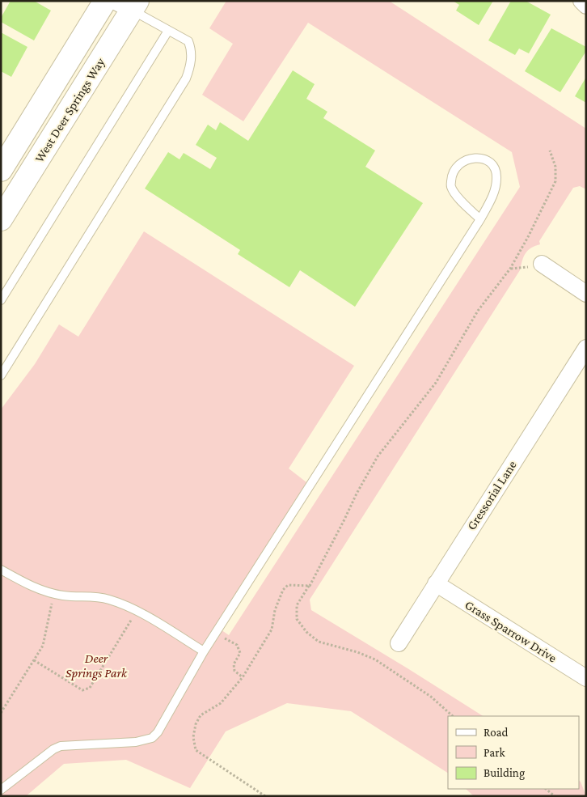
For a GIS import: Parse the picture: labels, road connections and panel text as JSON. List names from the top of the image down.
{
  "streets": {
    "main road": ["West Deer Springs Way"],
    "street": ["Gressorial Lane", "Grass Sparrow Drive"]
  },
  "crossings": [
    ["Gressorial Lane", "Grass Sparrow Drive"]
  ],
  "parks": ["Deer Springs Park"],
  "legend": ["Road", "Park", "Building"]
}
